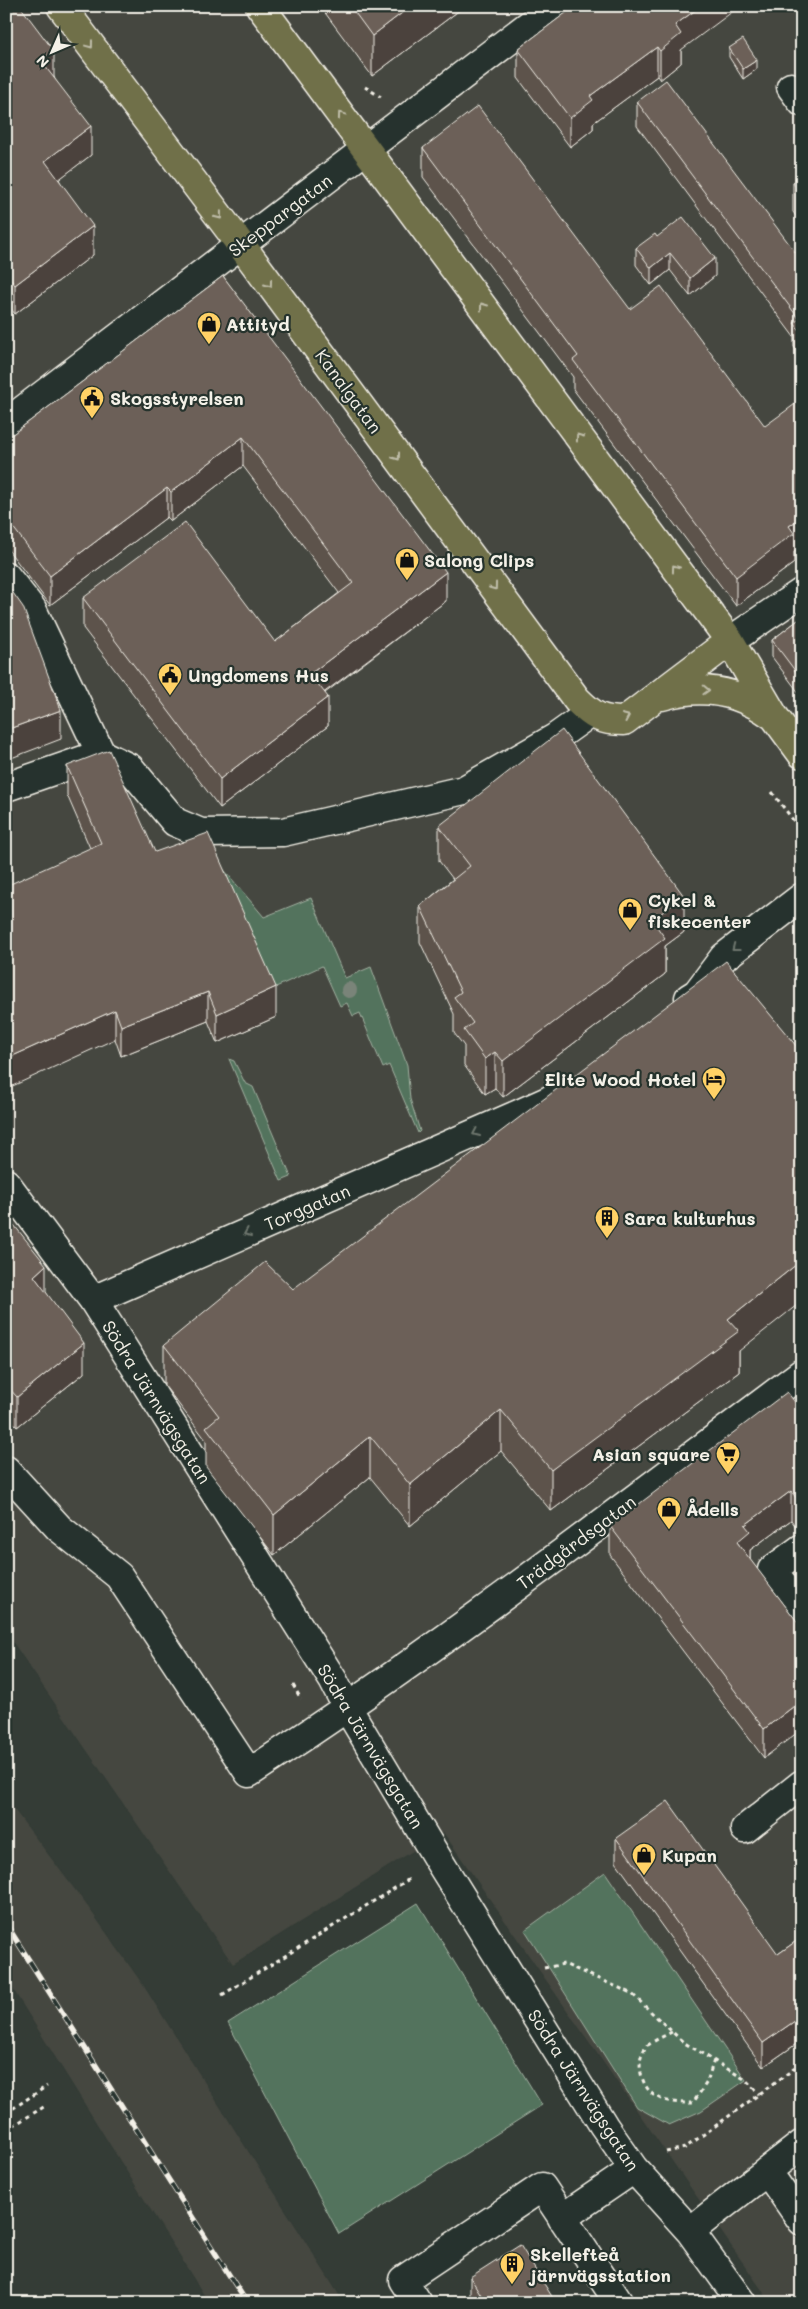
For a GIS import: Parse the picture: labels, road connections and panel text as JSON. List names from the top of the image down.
{
  "streets": {
    "main road": ["Kanalgatan"],
    "street": [
      "Skeppargatan",
      "Torggatan",
      "Södra Järnvägsgatan",
      "Trädgårdsgatan"
    ]
  },
  "crossings": [
    ["Skeppargatan", "Kanalgatan"],
    ["Torggatan", "Södra Järnvägsgatan"],
    ["Södra Järnvägsgatan", "Trädgårdsgatan"]
  ],
  "one_way": ["Torggatan"],
  "places": {
    "shop": [
      "Attityd",
      "Salong Clips",
      "Cykel & fiskecenter",
      "Ådells",
      "Kupan"
    ],
    "public building": ["Skogsstyrelsen", "Ungdomens Hus"],
    "hotel": ["Elite Wood Hotel"],
    "building": ["Sara kulturhus", "Skellefteå järnvägsstation"],
    "supermarket": ["Asian square"]
  },
  "north": "bottom left"
}
